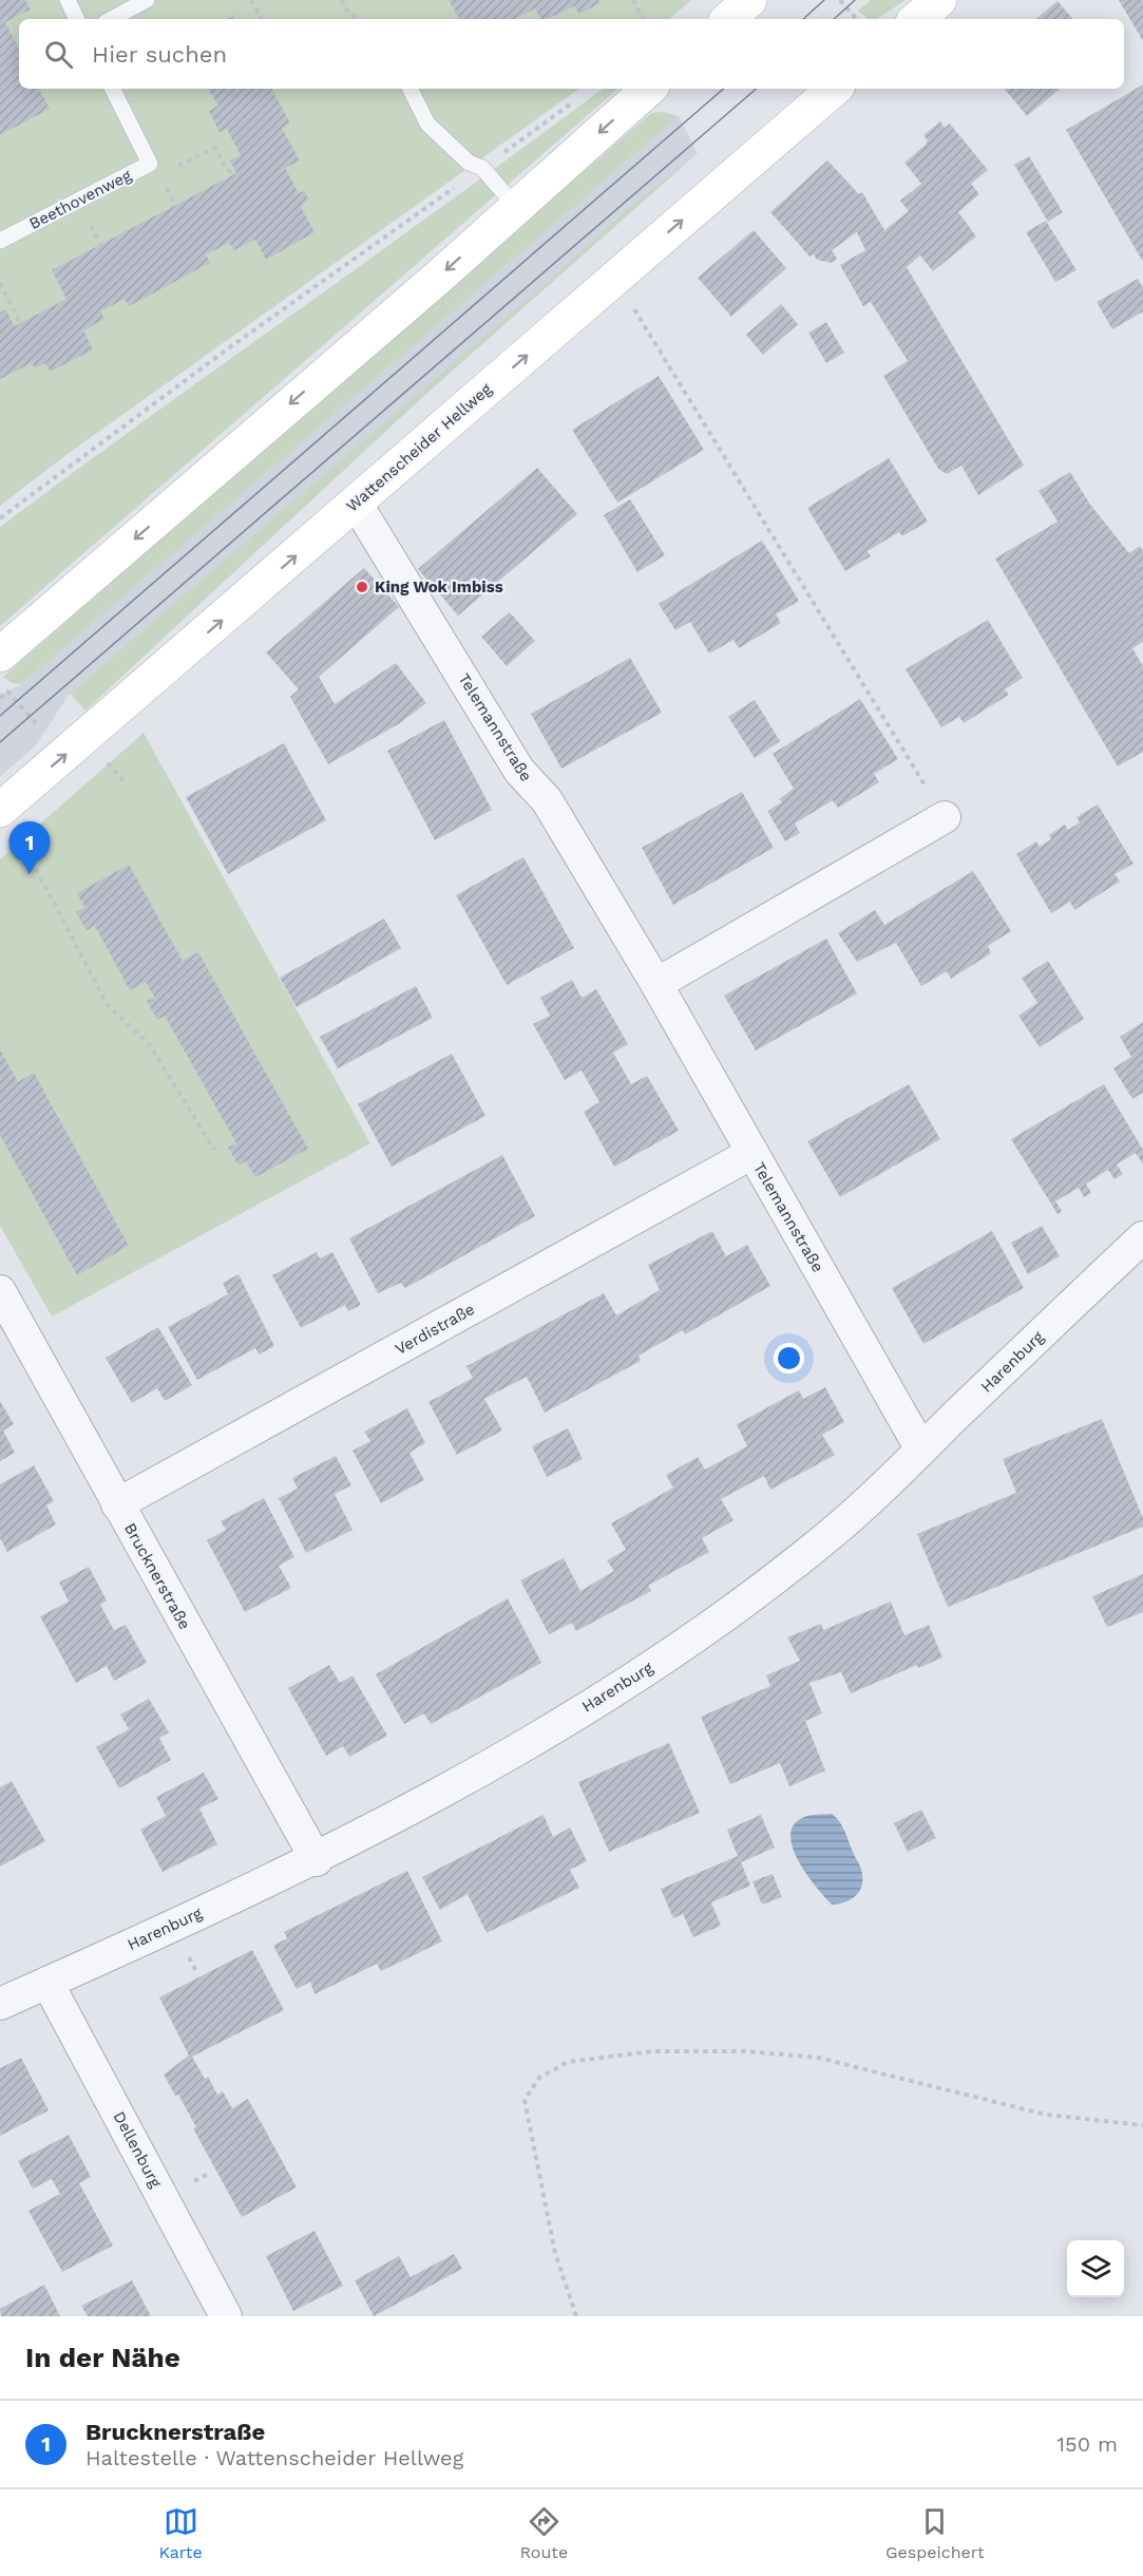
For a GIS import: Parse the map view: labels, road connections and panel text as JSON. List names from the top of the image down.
{
  "streets": {
    "main road": ["Wattenscheider Hellweg"],
    "street": [
      "Telemannstraße",
      "Verdistraße",
      "Harenburg",
      "Brucknerstraße",
      "Dellenburg"
    ],
    "lane": ["Beethovenweg"]
  },
  "crossings": [
    ["Wattenscheider Hellweg", "Telemannstraße"],
    ["Telemannstraße", "Verdistraße"],
    ["Telemannstraße", "Harenburg"],
    ["Verdistraße", "Brucknerstraße"],
    ["Harenburg", "Brucknerstraße"],
    ["Harenburg", "Dellenburg"]
  ],
  "places": ["King Wok Imbiss"],
  "page": {
    "search": "Hier suchen",
    "pins": "1",
    "heading": "In der Nähe",
    "list": [
      {
        "mark": "1",
        "name": "Brucknerstraße",
        "note": "Haltestelle · Wattenscheider Hellweg",
        "value": "150 m"
      }
    ],
    "nav": ["Karte", "Route", "Gespeichert"]
  }
}
